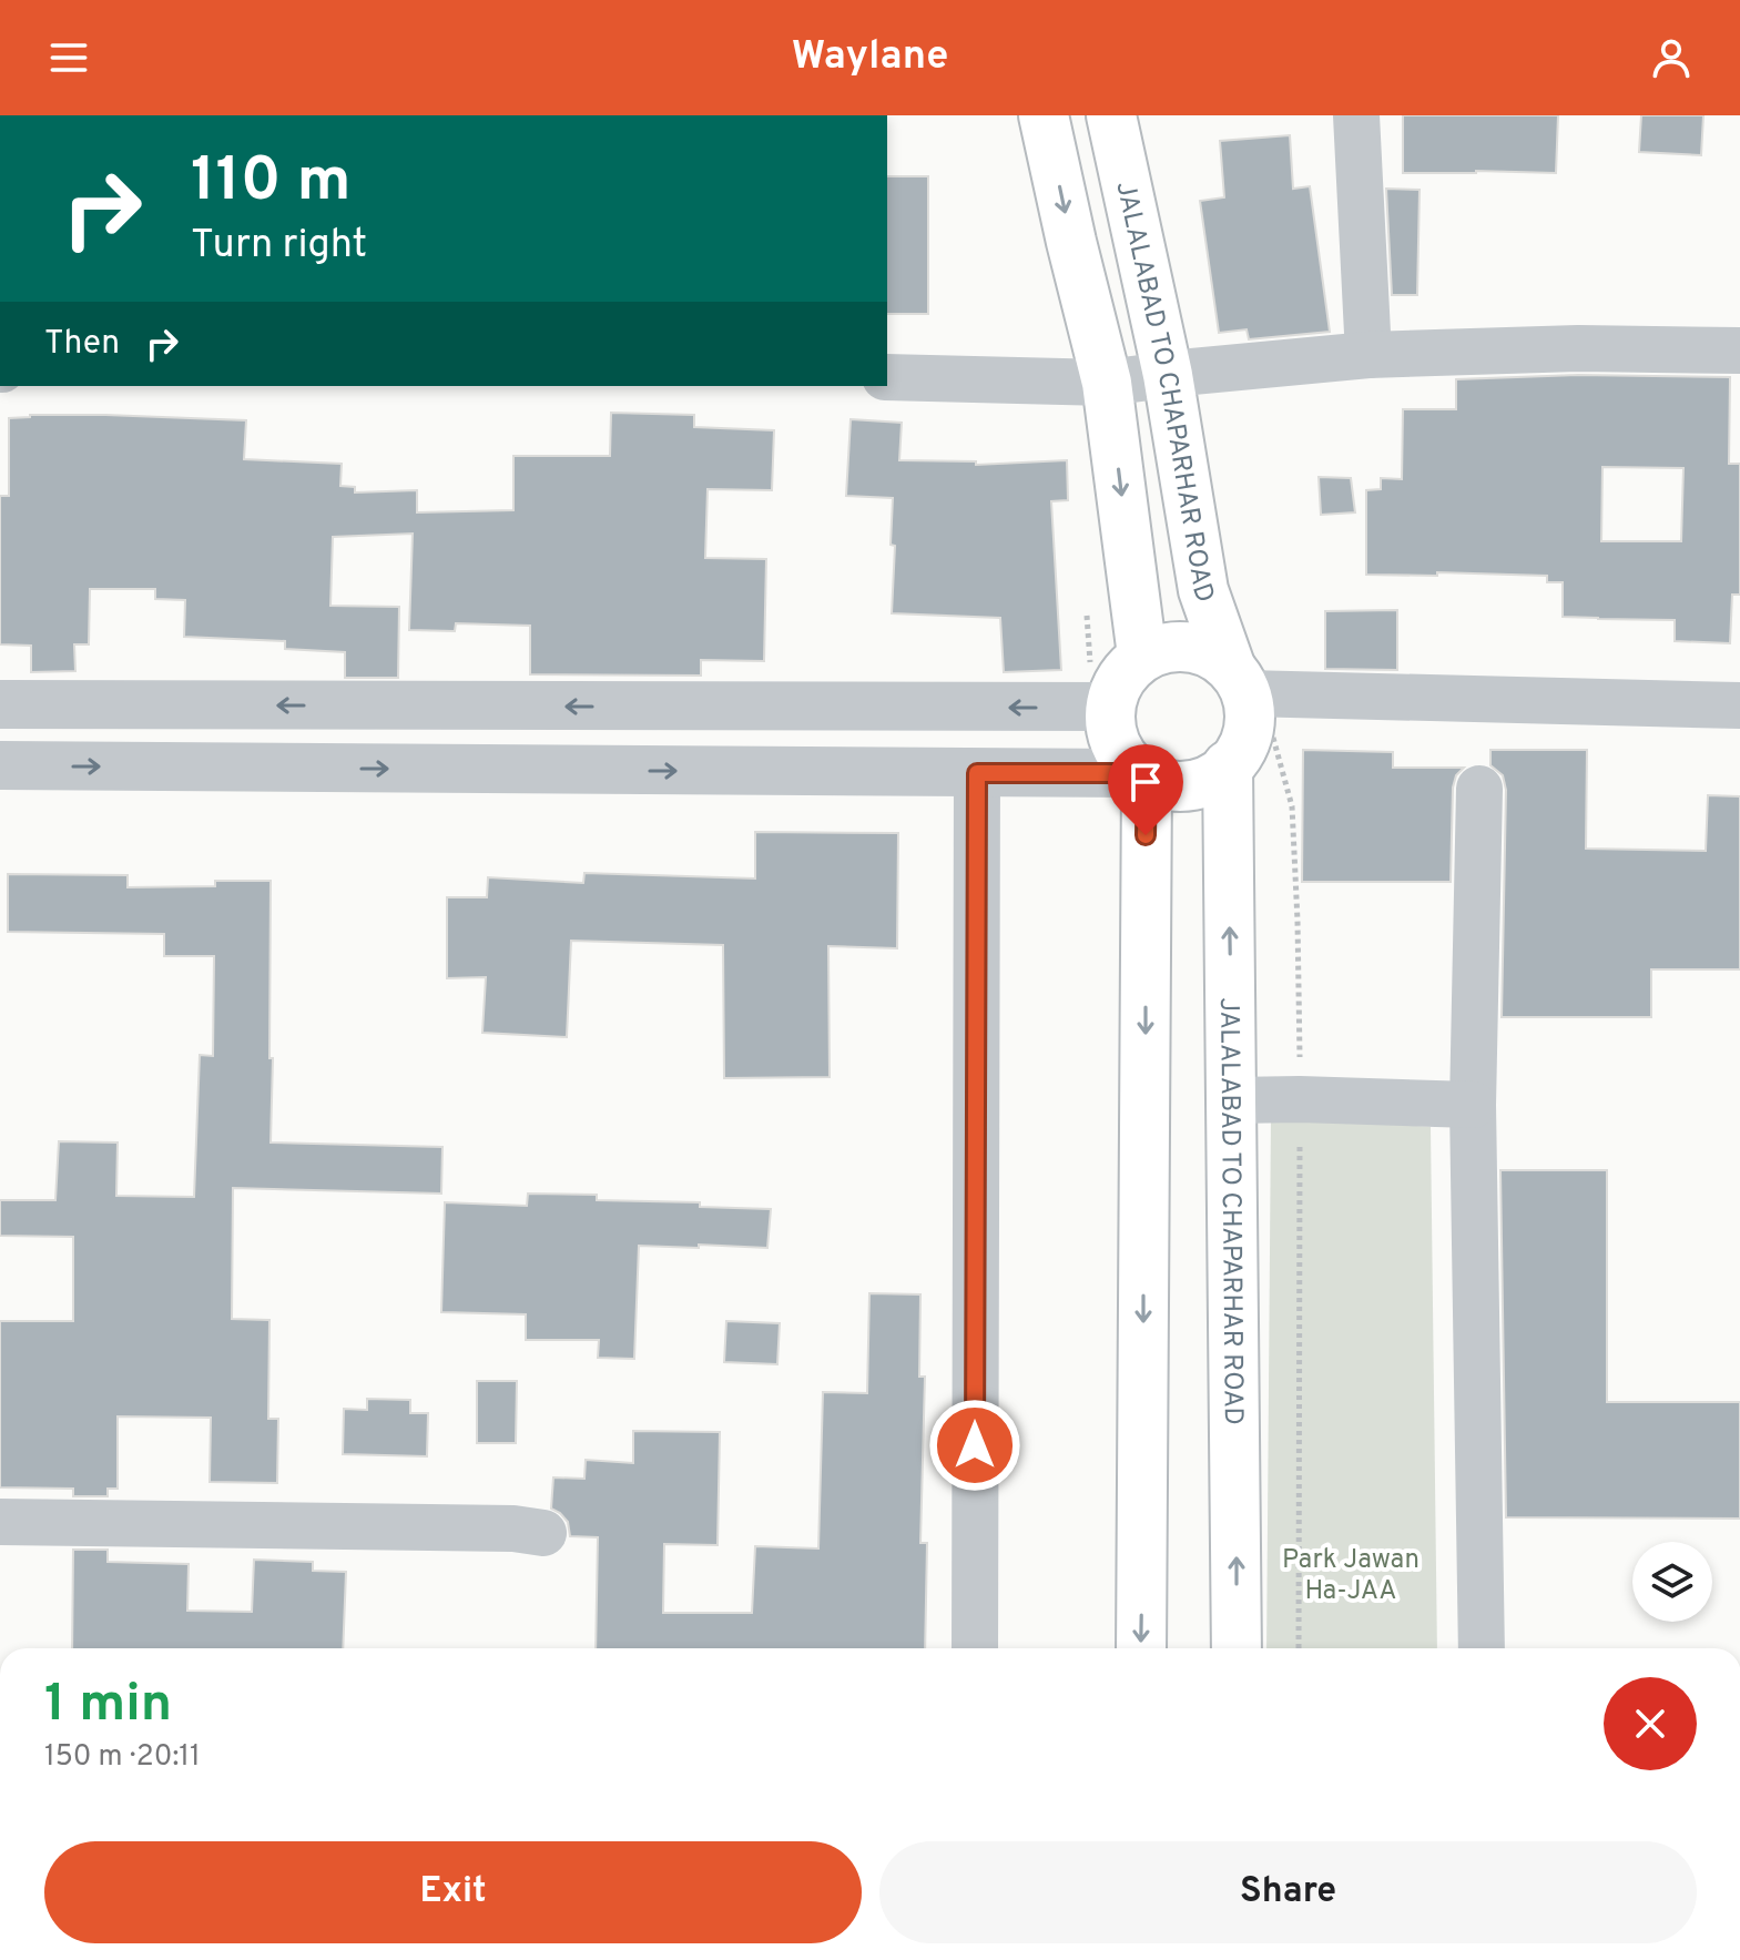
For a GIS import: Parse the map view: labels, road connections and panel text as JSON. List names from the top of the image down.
{
  "streets": {
    "main road": ["JALALABAD TO CHAPARHAR ROAD"]
  },
  "parks": ["Park Jawan Ha-JAA"],
  "page": {
    "header": "Waylane",
    "turn": ["110 m", "Turn right"],
    "then": "Then",
    "heading": ["1 min", "150 m · 20:11"],
    "buttons": ["Exit", "Share"]
  }
}
